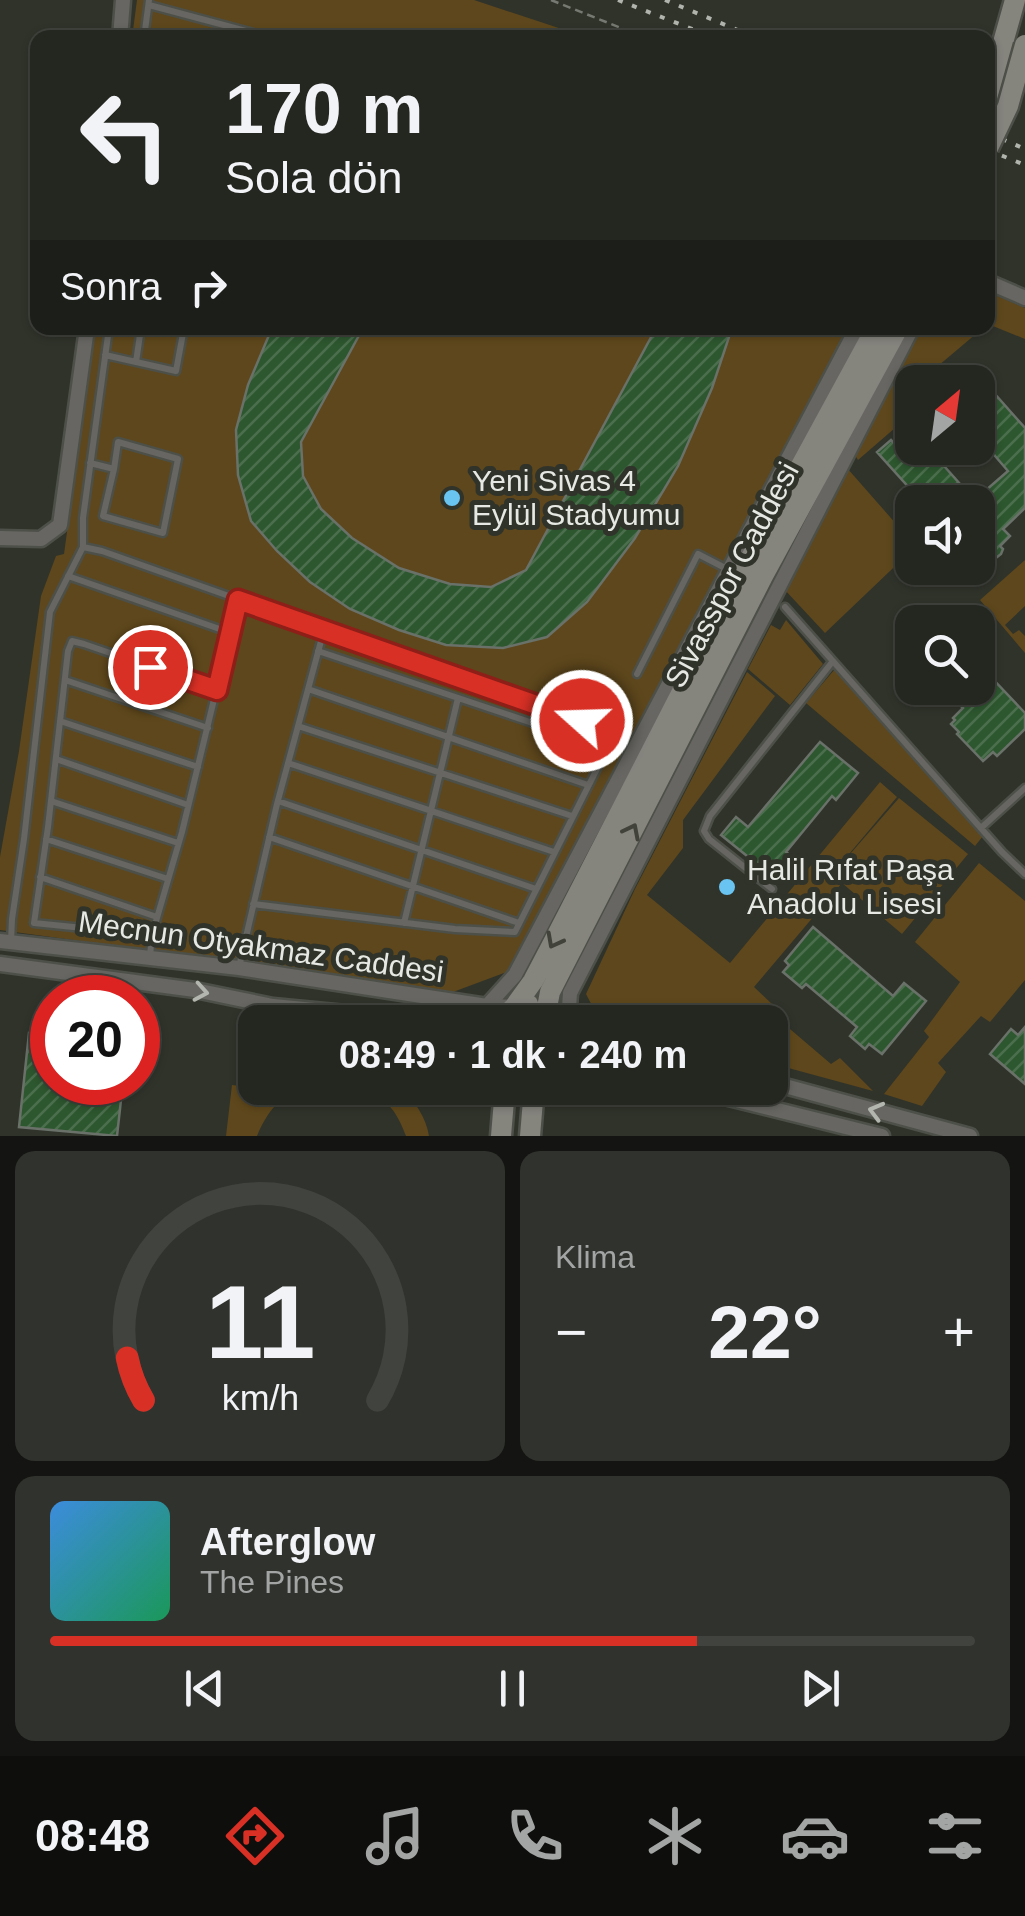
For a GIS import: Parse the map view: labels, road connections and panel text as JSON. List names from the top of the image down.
{
  "streets": {
    "street": ["Sivasspor Caddesi", "Mecnun Otyakmaz Caddesi"]
  },
  "places": ["Yeni Sivas 4 Eylül Stadyumu", "Halil Rıfat Paşa Anadolu Lisesi"],
  "north": "top right",
  "page": {
    "turn": ["170 m", "Sola dön"],
    "then": "Sonra",
    "limit": "20",
    "trip": "08:49 · 1 dk · 240 m",
    "tile": "Klima",
    "heat": ["−", "22°", "+"],
    "song": ["Afterglow", "The Pines"],
    "tabs": "08:48",
    "gauge": ["11", "km/h"]
  }
}
